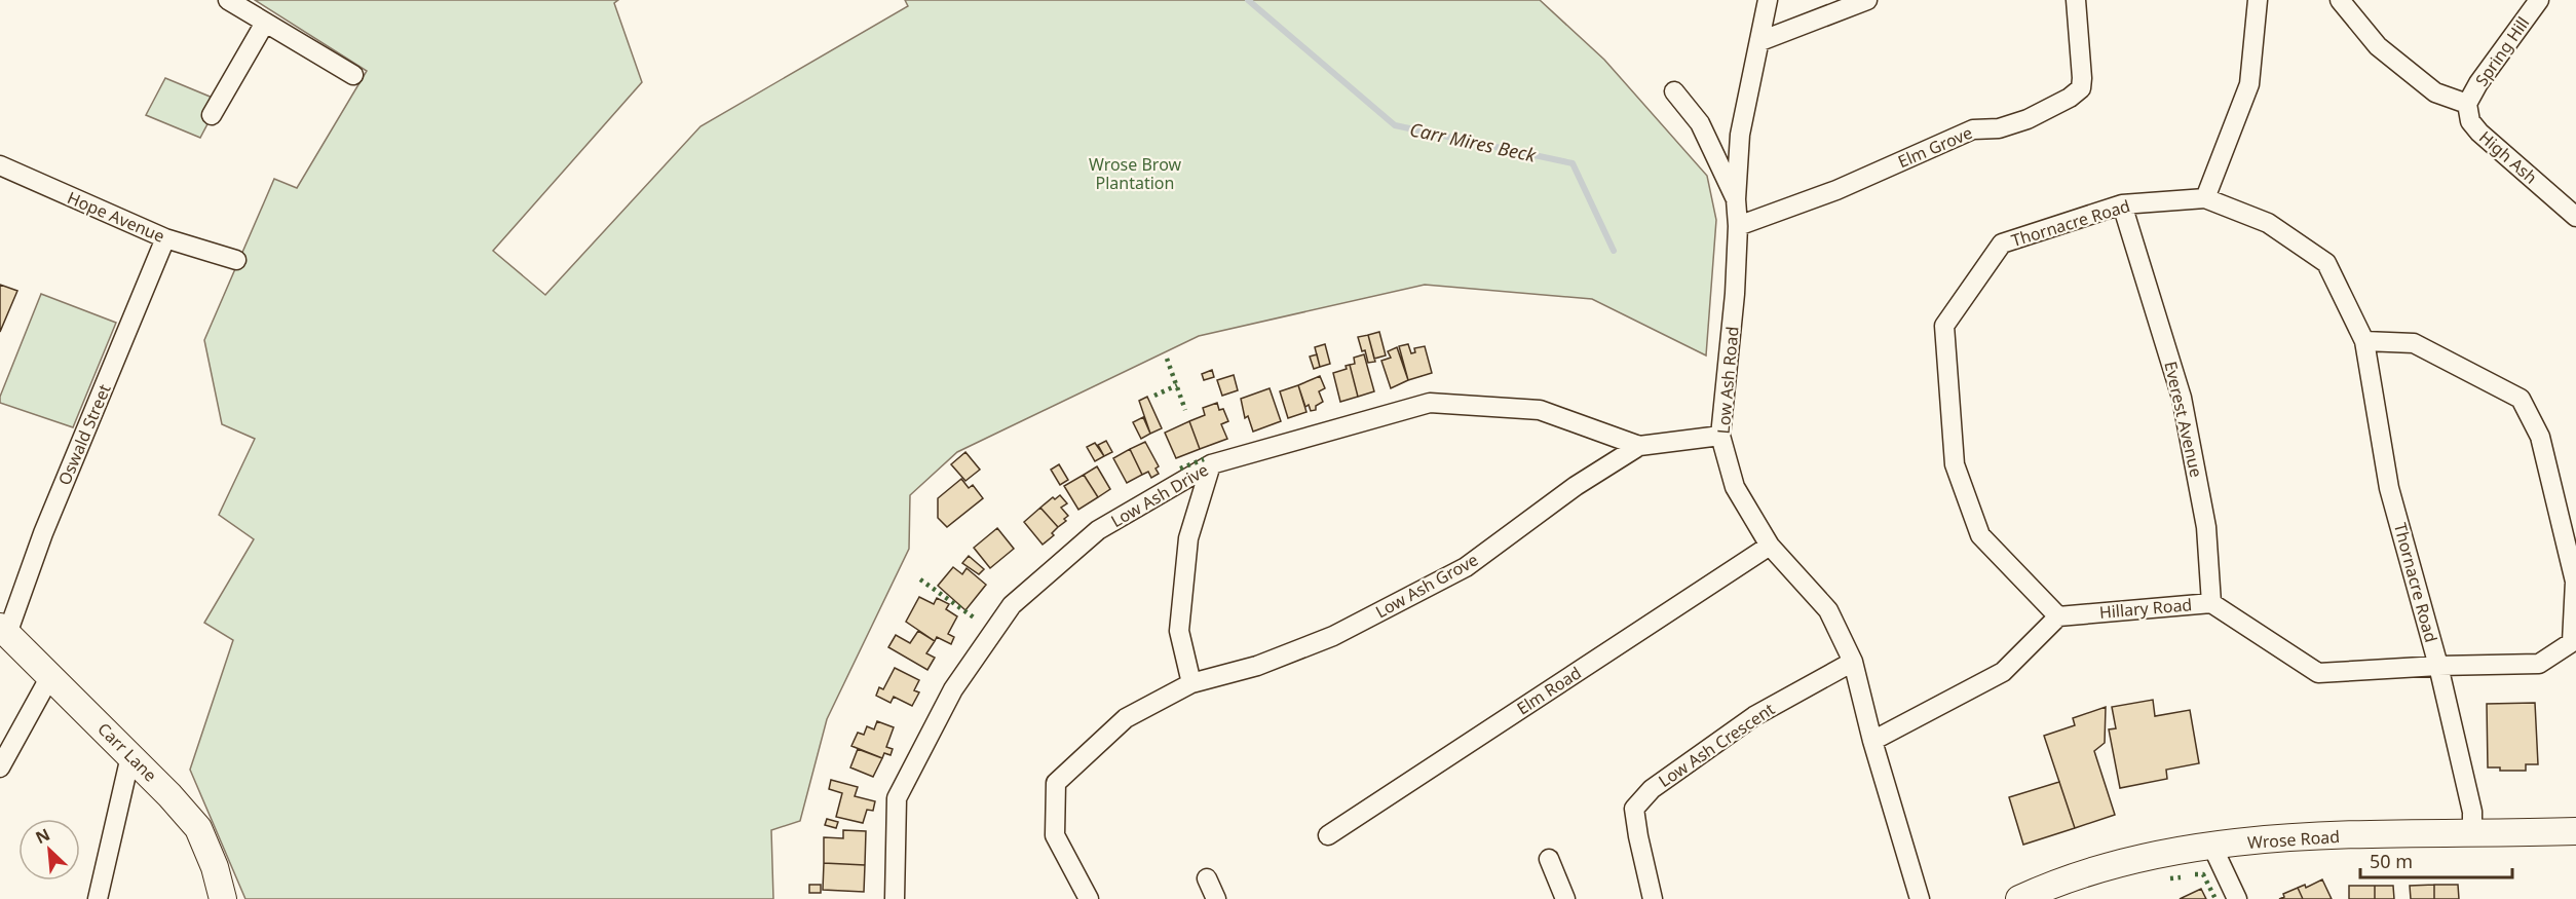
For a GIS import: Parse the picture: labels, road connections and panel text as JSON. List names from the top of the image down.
{
  "streets": {
    "street": [
      "Spring Hill",
      "Elm Grove",
      "High Ash",
      "Hope Avenue",
      "Thornacre Road",
      "Low Ash Road",
      "Everest Avenue",
      "Oswald Street",
      "Low Ash Drive",
      "Low Ash Grove",
      "Hillary Road",
      "Elm Road",
      "Low Ash Crescent",
      "Carr Lane",
      "Wrose Road"
    ]
  },
  "crossings": [
    ["Spring Hill", "High Ash"],
    ["Elm Grove", "Low Ash Road"],
    ["Hope Avenue", "Oswald Street"],
    ["Thornacre Road", "Everest Avenue"],
    ["Thornacre Road", "Hillary Road"],
    ["Thornacre Road", "Wrose Road"],
    ["Low Ash Road", "Low Ash Drive"],
    ["Low Ash Road", "Elm Road"],
    ["Low Ash Road", "Low Ash Crescent"],
    ["Everest Avenue", "Hillary Road"],
    ["Oswald Street", "Carr Lane"],
    ["Low Ash Drive", "Low Ash Grove"]
  ],
  "water": ["Carr Mires Beck"],
  "parks": ["Wrose Brow Plantation"],
  "scale_bar": "50 m",
  "north": "top left"
}
